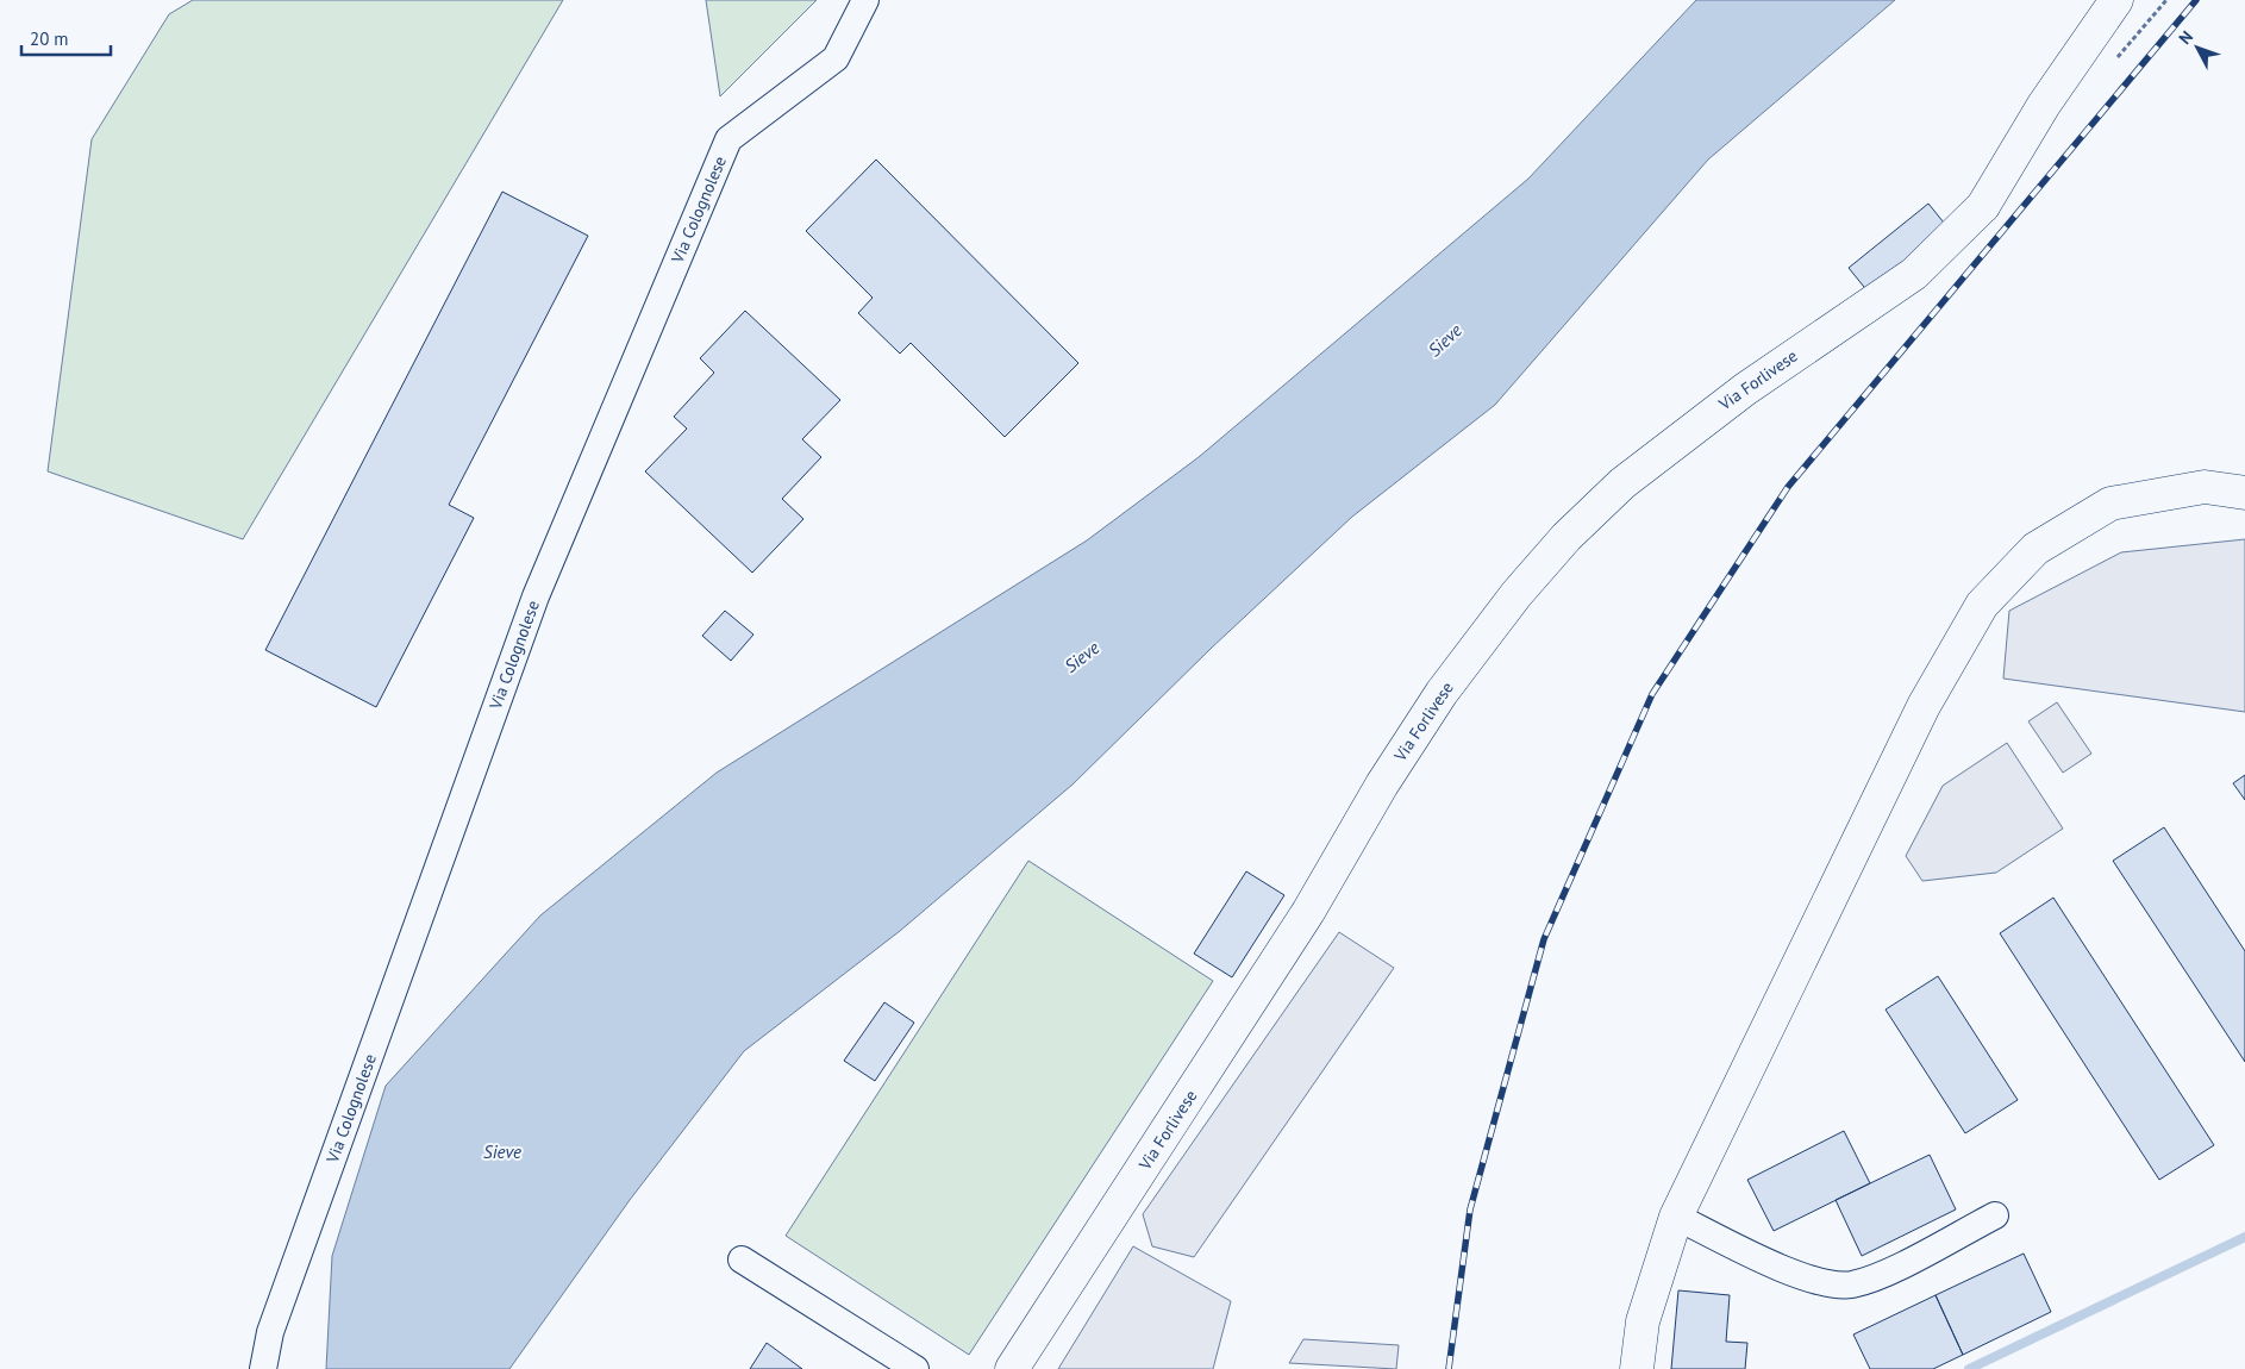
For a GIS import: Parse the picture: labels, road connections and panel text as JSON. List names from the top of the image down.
{
  "streets": {
    "street": ["Via Colognolese", "Via Forlivese"]
  },
  "water": ["Sieve"],
  "scale_bar": "20 m",
  "north": "top left"
}
